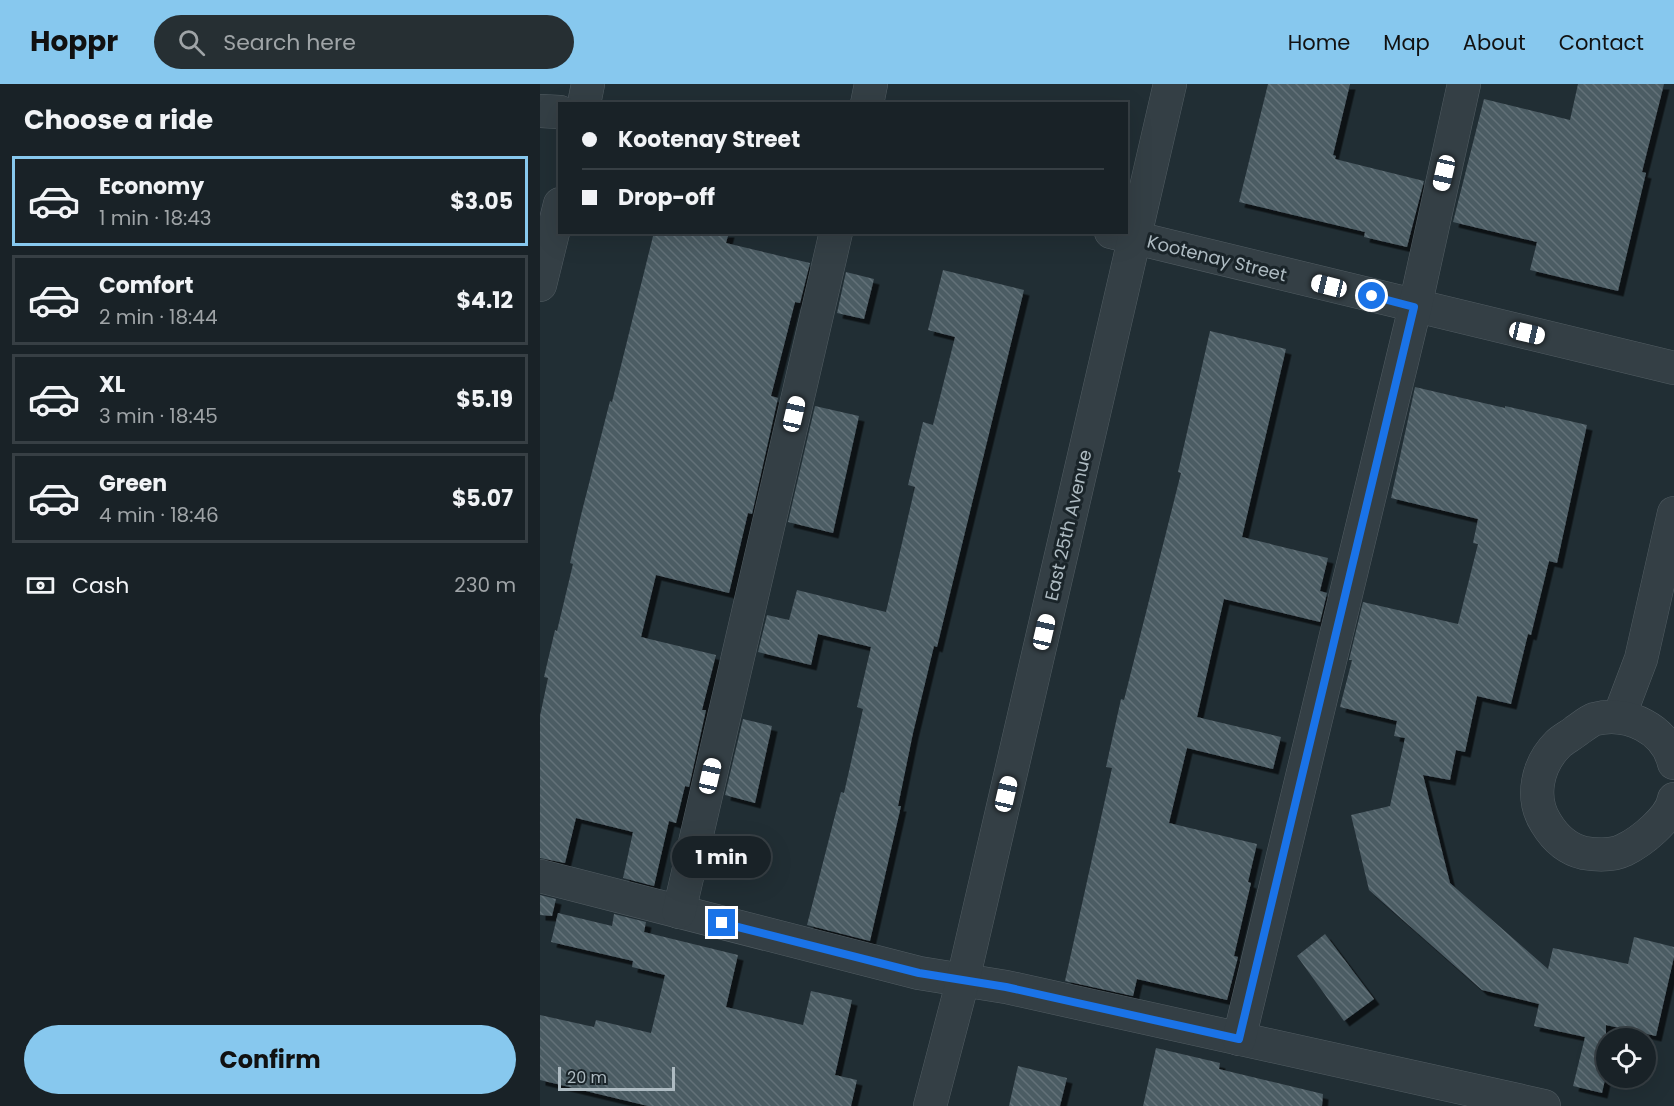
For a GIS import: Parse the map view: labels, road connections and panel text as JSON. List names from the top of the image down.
{
  "streets": {
    "street": ["Kootenay Street", "East 25th Avenue"]
  },
  "crossings": [
    ["Kootenay Street", "East 25th Avenue"]
  ],
  "scale_bar": "20 m",
  "page": {
    "header": "Hoppr",
    "search": "Search here",
    "nav": [
      "Home",
      "Map",
      "About",
      "Contact"
    ],
    "heading": "Choose a ride",
    "banner": ["Kootenay Street", "Drop-off"],
    "list": [
      {
        "name": "Economy",
        "note": "1 min · 18:43",
        "value": "$3.05"
      },
      {
        "name": "Comfort",
        "note": "2 min · 18:44",
        "value": "$4.12"
      },
      {
        "name": "XL",
        "note": "3 min · 18:45",
        "value": "$5.19"
      },
      {
        "name": "Green",
        "note": "4 min · 18:46",
        "value": "$5.07"
      }
    ],
    "pay": ["Cash", "230 m"],
    "bubble": "1 min",
    "buttons": "Confirm",
    "scale": "20 m"
  }
}
